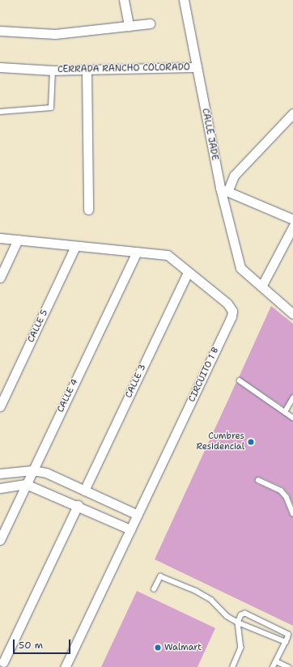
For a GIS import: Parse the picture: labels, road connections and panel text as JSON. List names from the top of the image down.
{
  "streets": {
    "street": [
      "CERRADA RANCHO COLORADO",
      "CALLE JADE",
      "CALLE 5",
      "CIRCUITO 1 B",
      "CALLE 3",
      "CALLE 4"
    ]
  },
  "crossings": [
    ["CERRADA RANCHO COLORADO", "CALLE JADE"],
    ["CALLE 5", "CIRCUITO 1 B"],
    ["CIRCUITO 1 B", "CALLE 3"],
    ["CIRCUITO 1 B", "CALLE 4"]
  ],
  "places": ["Cumbres Residencial", "Walmart"],
  "scale_bar": "50 m"
}
